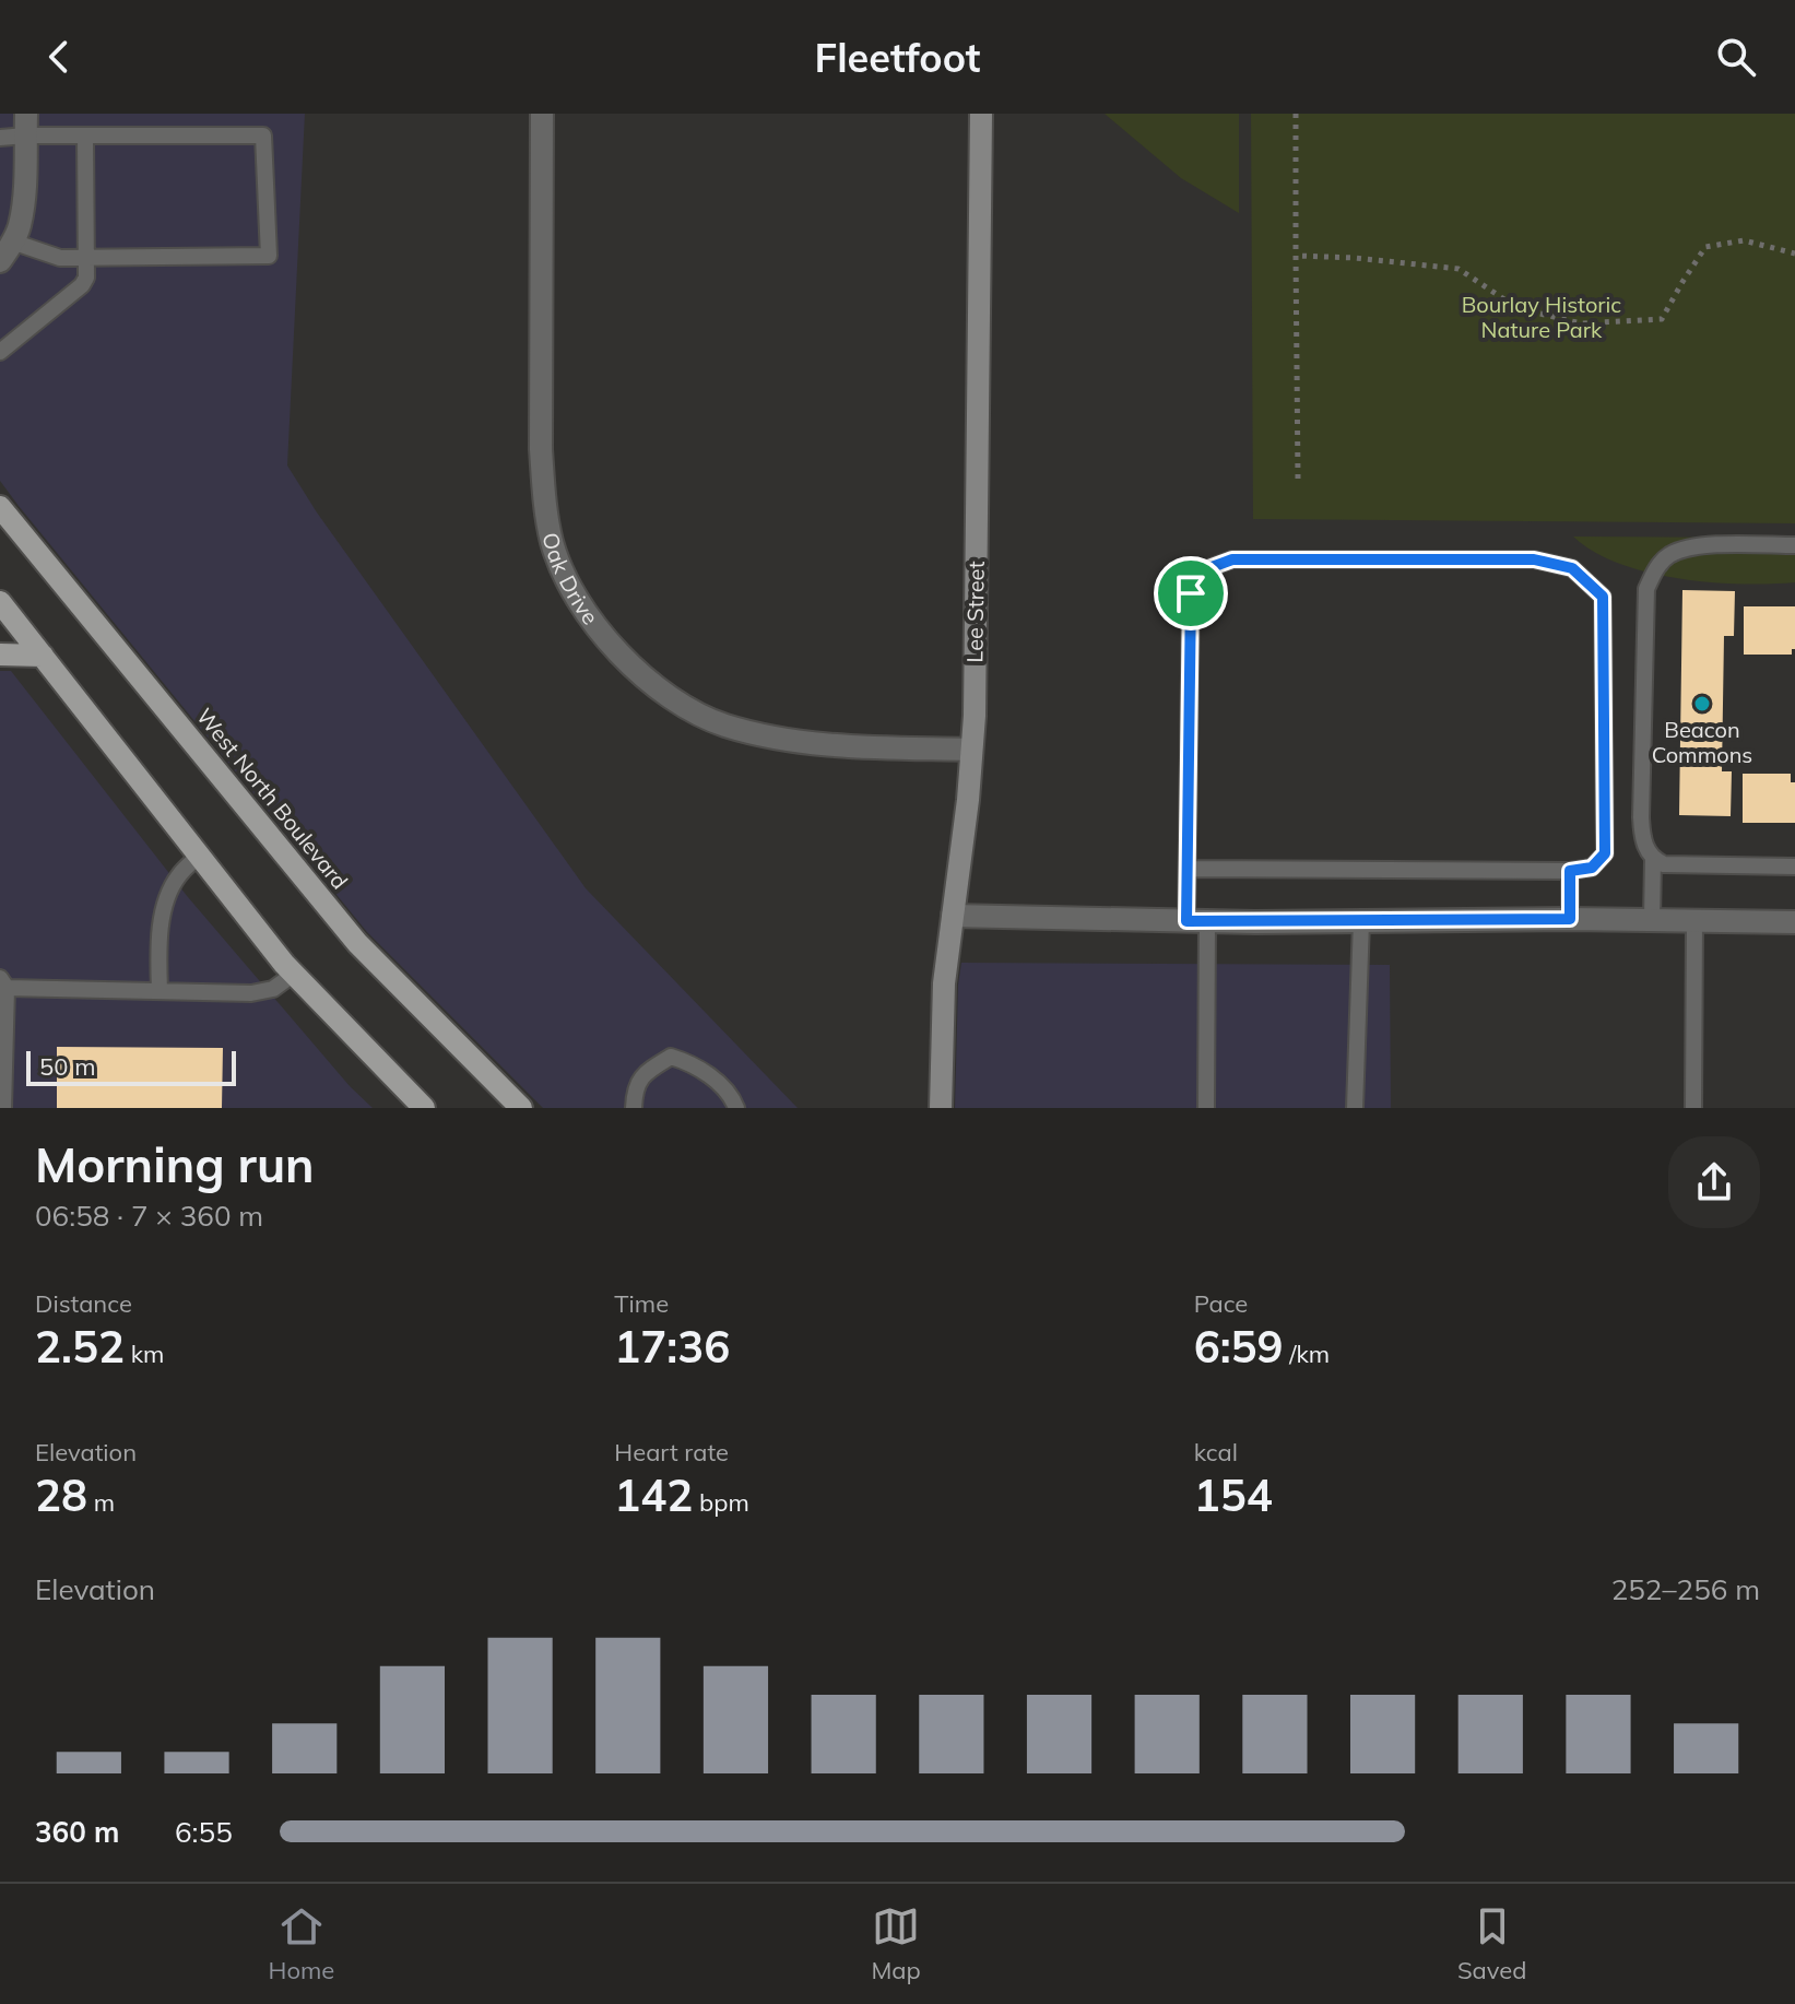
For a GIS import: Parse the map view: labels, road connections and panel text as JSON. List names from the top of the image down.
{
  "streets": {
    "main road": ["West North Boulevard"],
    "street": ["Oak Drive", "Lee Street"]
  },
  "crossings": [
    ["Oak Drive", "Lee Street"]
  ],
  "parks": ["Bourlay Historic Nature Park"],
  "places": ["Beacon Commons"],
  "scale_bar": "50 m",
  "page": {
    "header": "Fleetfoot",
    "scale": "50 m",
    "heading": ["Morning run", "06:58 · 7 × 360 m"],
    "stats": [
      ["Distance", "2.52 km"],
      ["Time", "17:36"],
      ["Pace", "6:59 /km"],
      ["Elevation", "28 m"],
      ["Heart rate", "142 bpm"],
      ["kcal", "154"]
    ],
    "chart": ["Elevation", "252–256 m"],
    "list": [
      {
        "name": "360 m",
        "note": "6:55"
      }
    ],
    "tabs": ["Home", "Map", "Saved"]
  }
}
